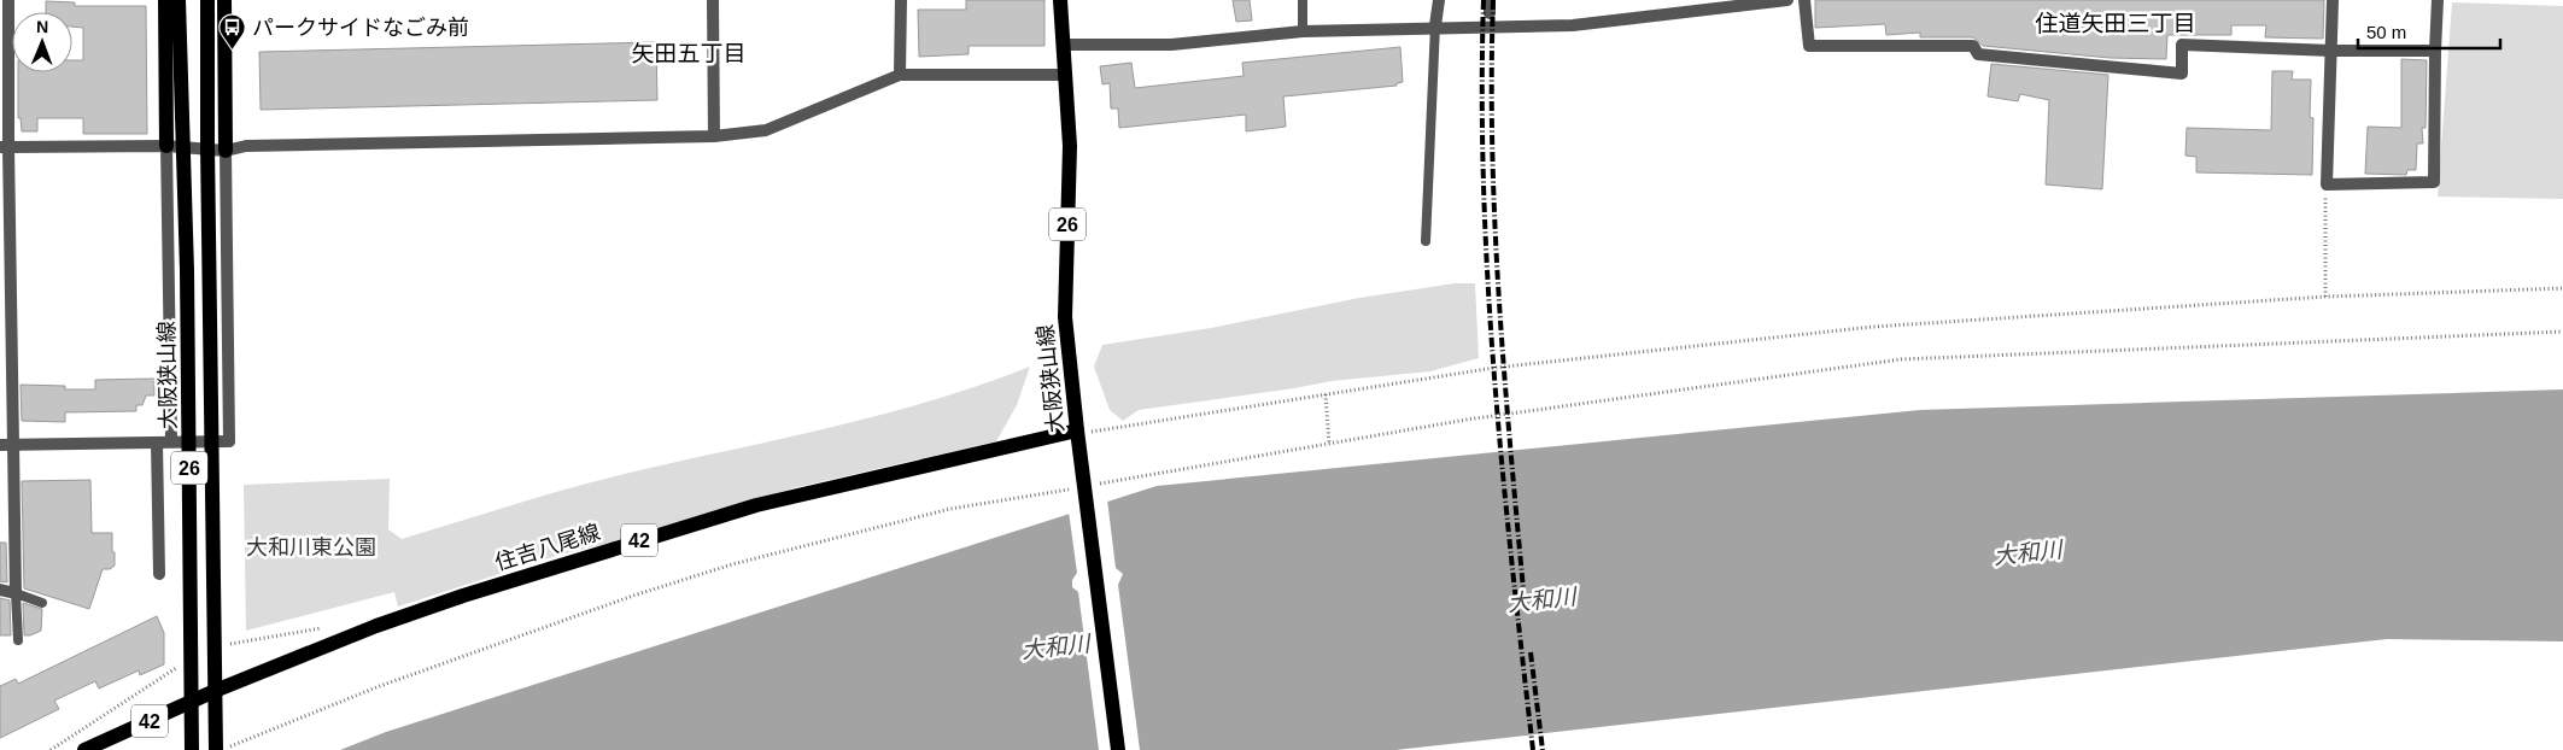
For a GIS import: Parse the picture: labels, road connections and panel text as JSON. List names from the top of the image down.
{
  "streets": {
    "main road": [
      "26",
      "大阪狭山線",
      "42",
      "住吉八尾線"
    ]
  },
  "crossings": [
    ["大阪狭山線", "住吉八尾線"]
  ],
  "districts": ["住道矢田三丁目", "矢田五丁目"],
  "water": ["大和川"],
  "parks": ["大和川東公園"],
  "places": {
    "bus stop": ["パークサイドなごみ前"]
  },
  "scale_bar": "50 m",
  "north": "top"
}
